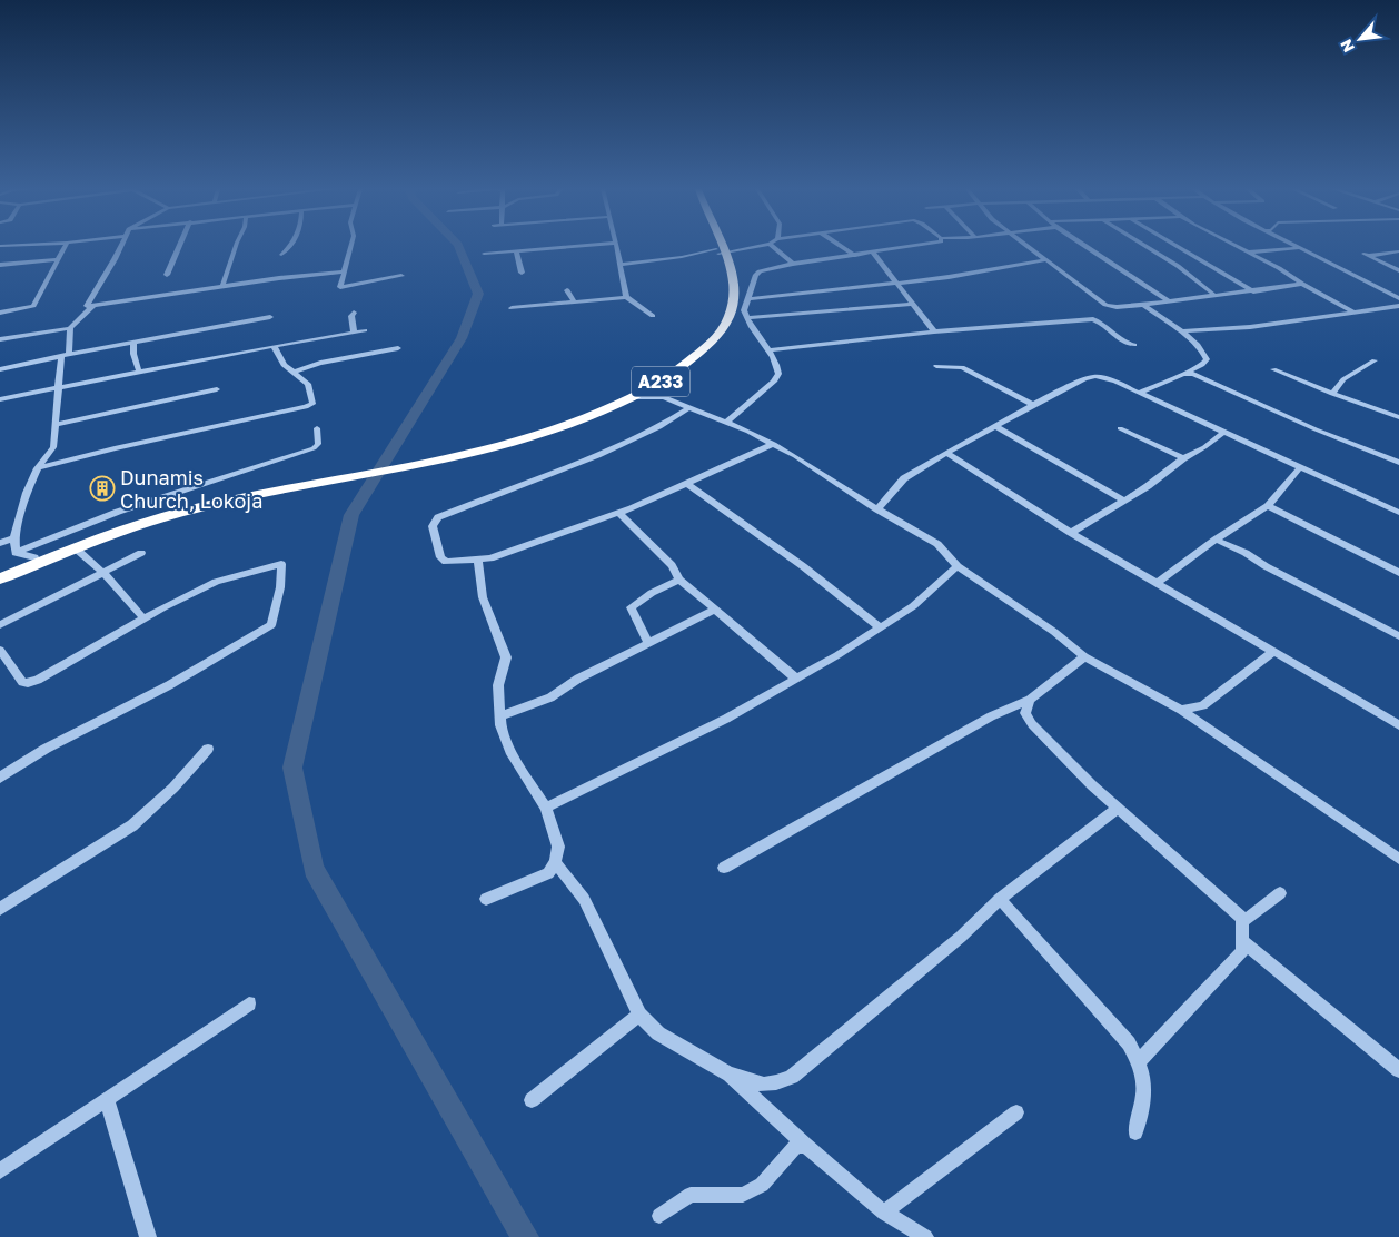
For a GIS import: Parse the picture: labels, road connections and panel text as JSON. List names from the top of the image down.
{
  "streets": {
    "highway": ["A233"]
  },
  "places": {
    "building": ["Dunamis Church, Lokoja"]
  },
  "north": "bottom left"
}
